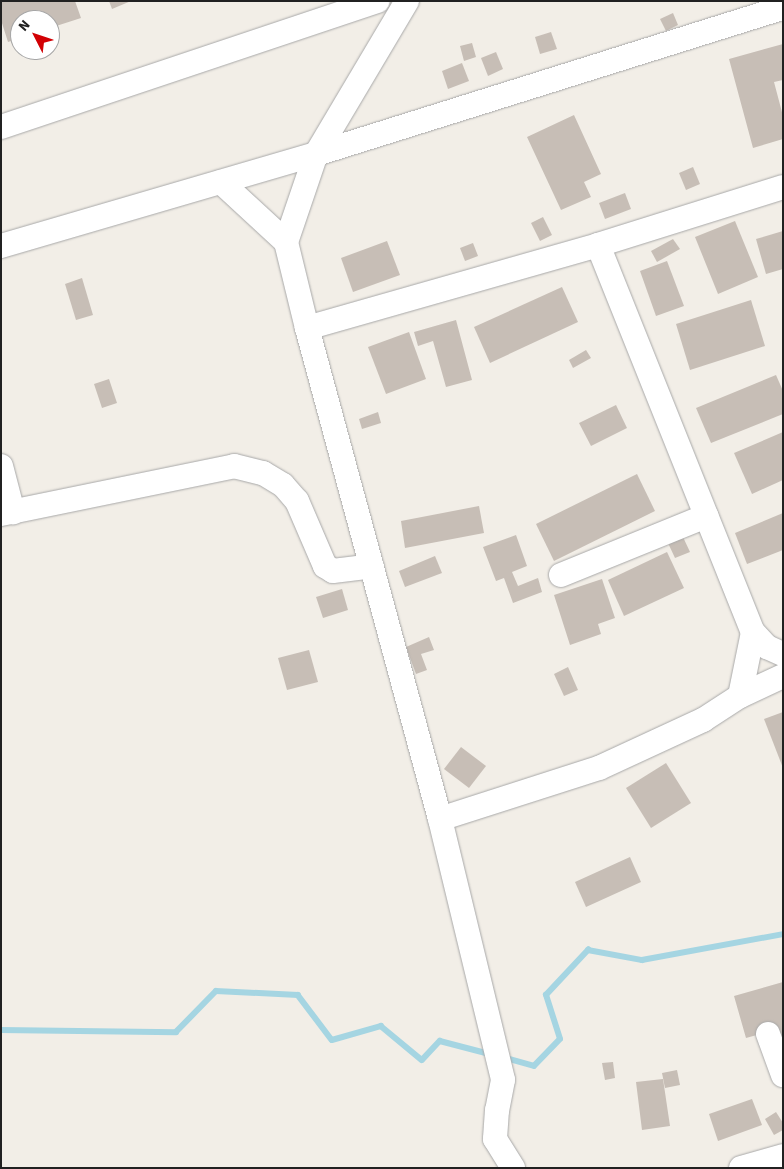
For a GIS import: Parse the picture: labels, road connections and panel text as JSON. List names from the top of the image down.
{
  "north": "top left"
}
